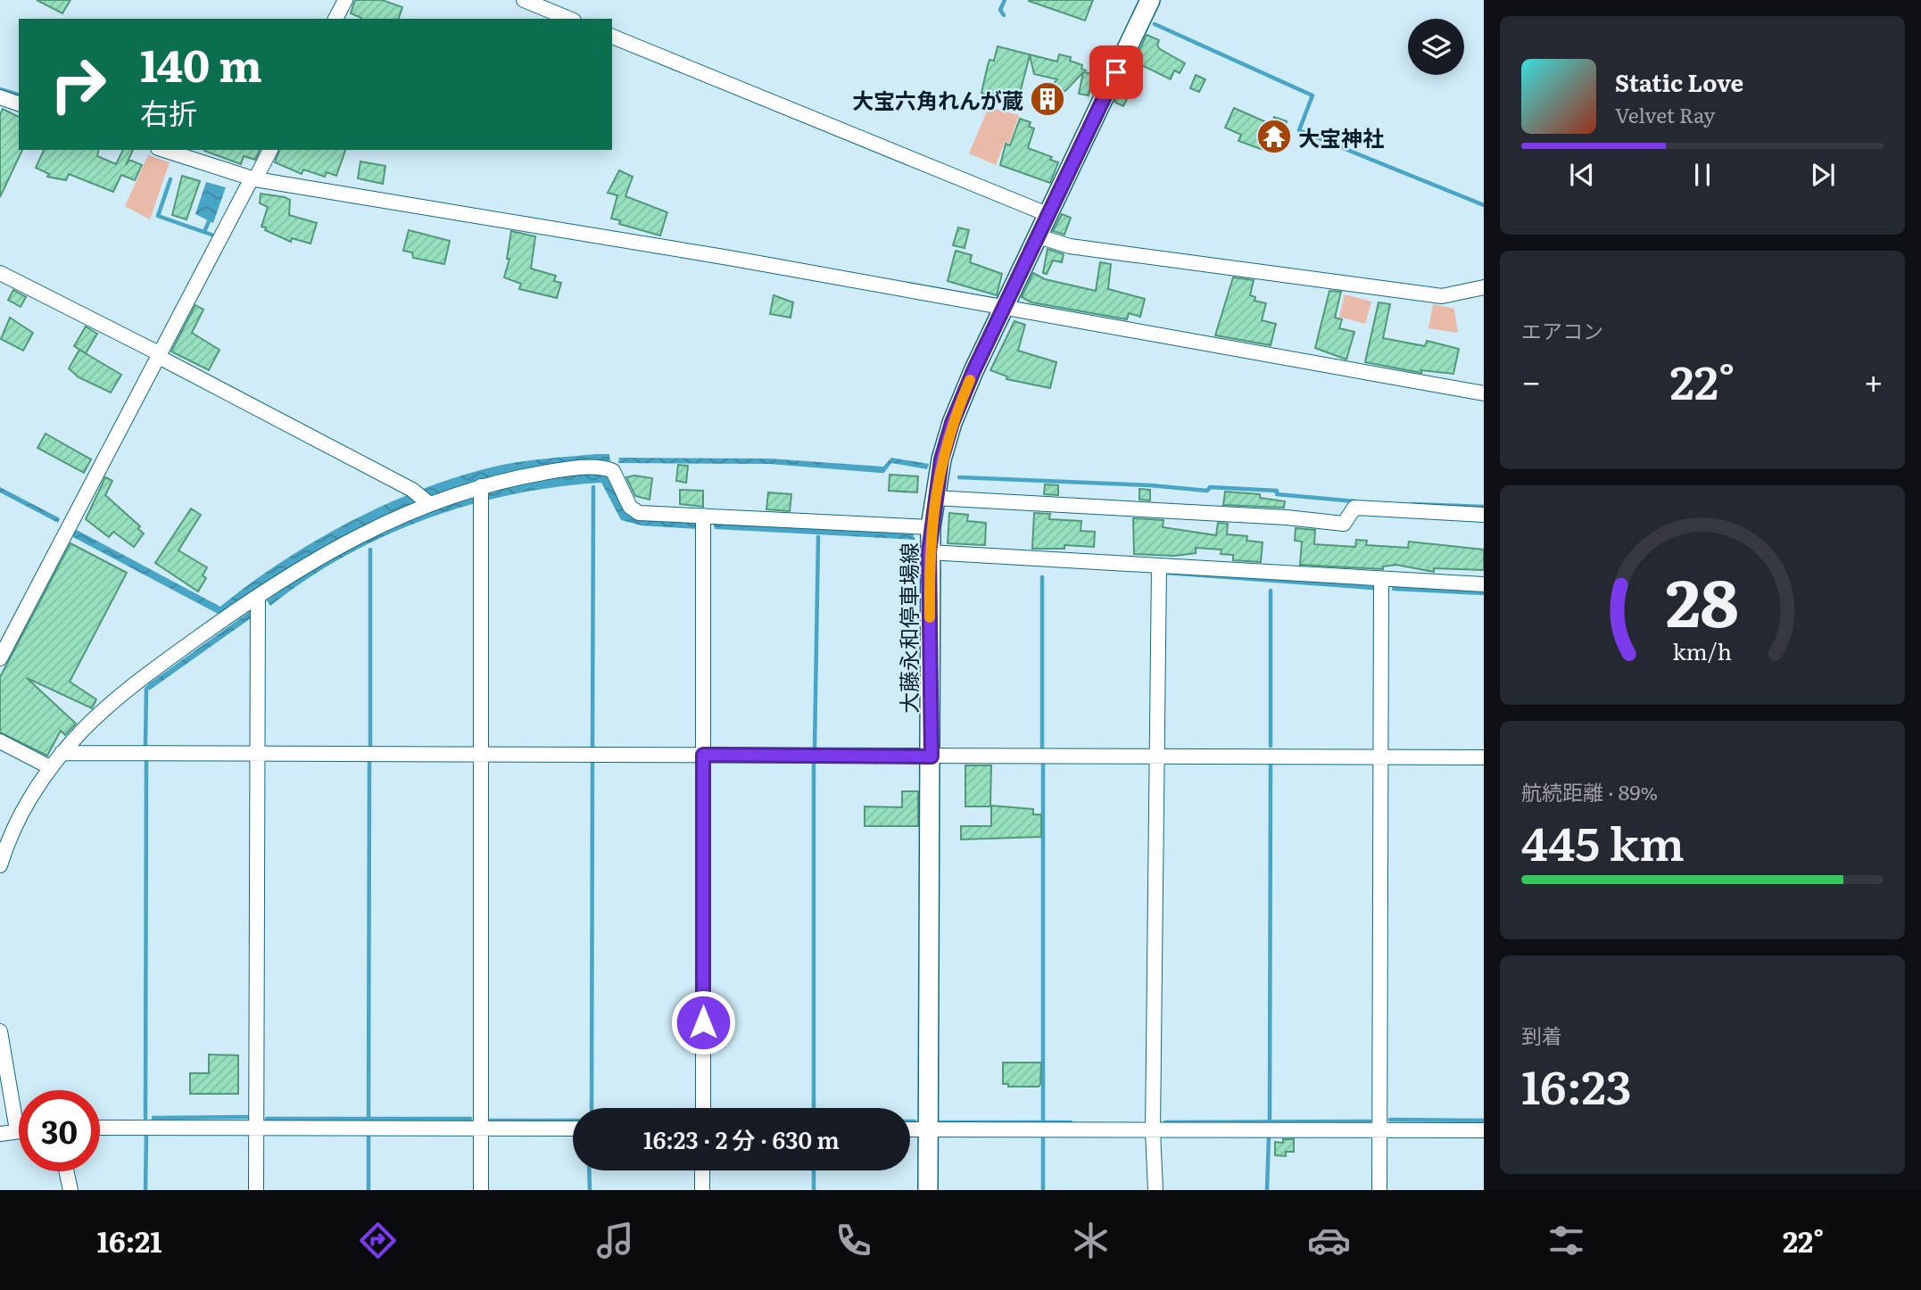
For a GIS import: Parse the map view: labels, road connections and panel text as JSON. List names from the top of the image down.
{
  "streets": {
    "main road": ["大藤永和停車場線"]
  },
  "places": {
    "building": ["大宝六角れんが蔵"],
    "temple": ["大宝神社"]
  },
  "page": {
    "turn": ["140 m", "右折"],
    "song": ["Static Love", "Velvet Ray"],
    "tile": [
      "エアコン",
      ["航続距離 · 89%", "445 km"],
      ["到着", "16:23"]
    ],
    "heat": ["−", "22°", "+"],
    "limit": "30",
    "trip": "16:23 · 2 分 · 630 m",
    "tabs": ["16:21", "22°"],
    "gauge": ["28", "km/h"]
  }
}
